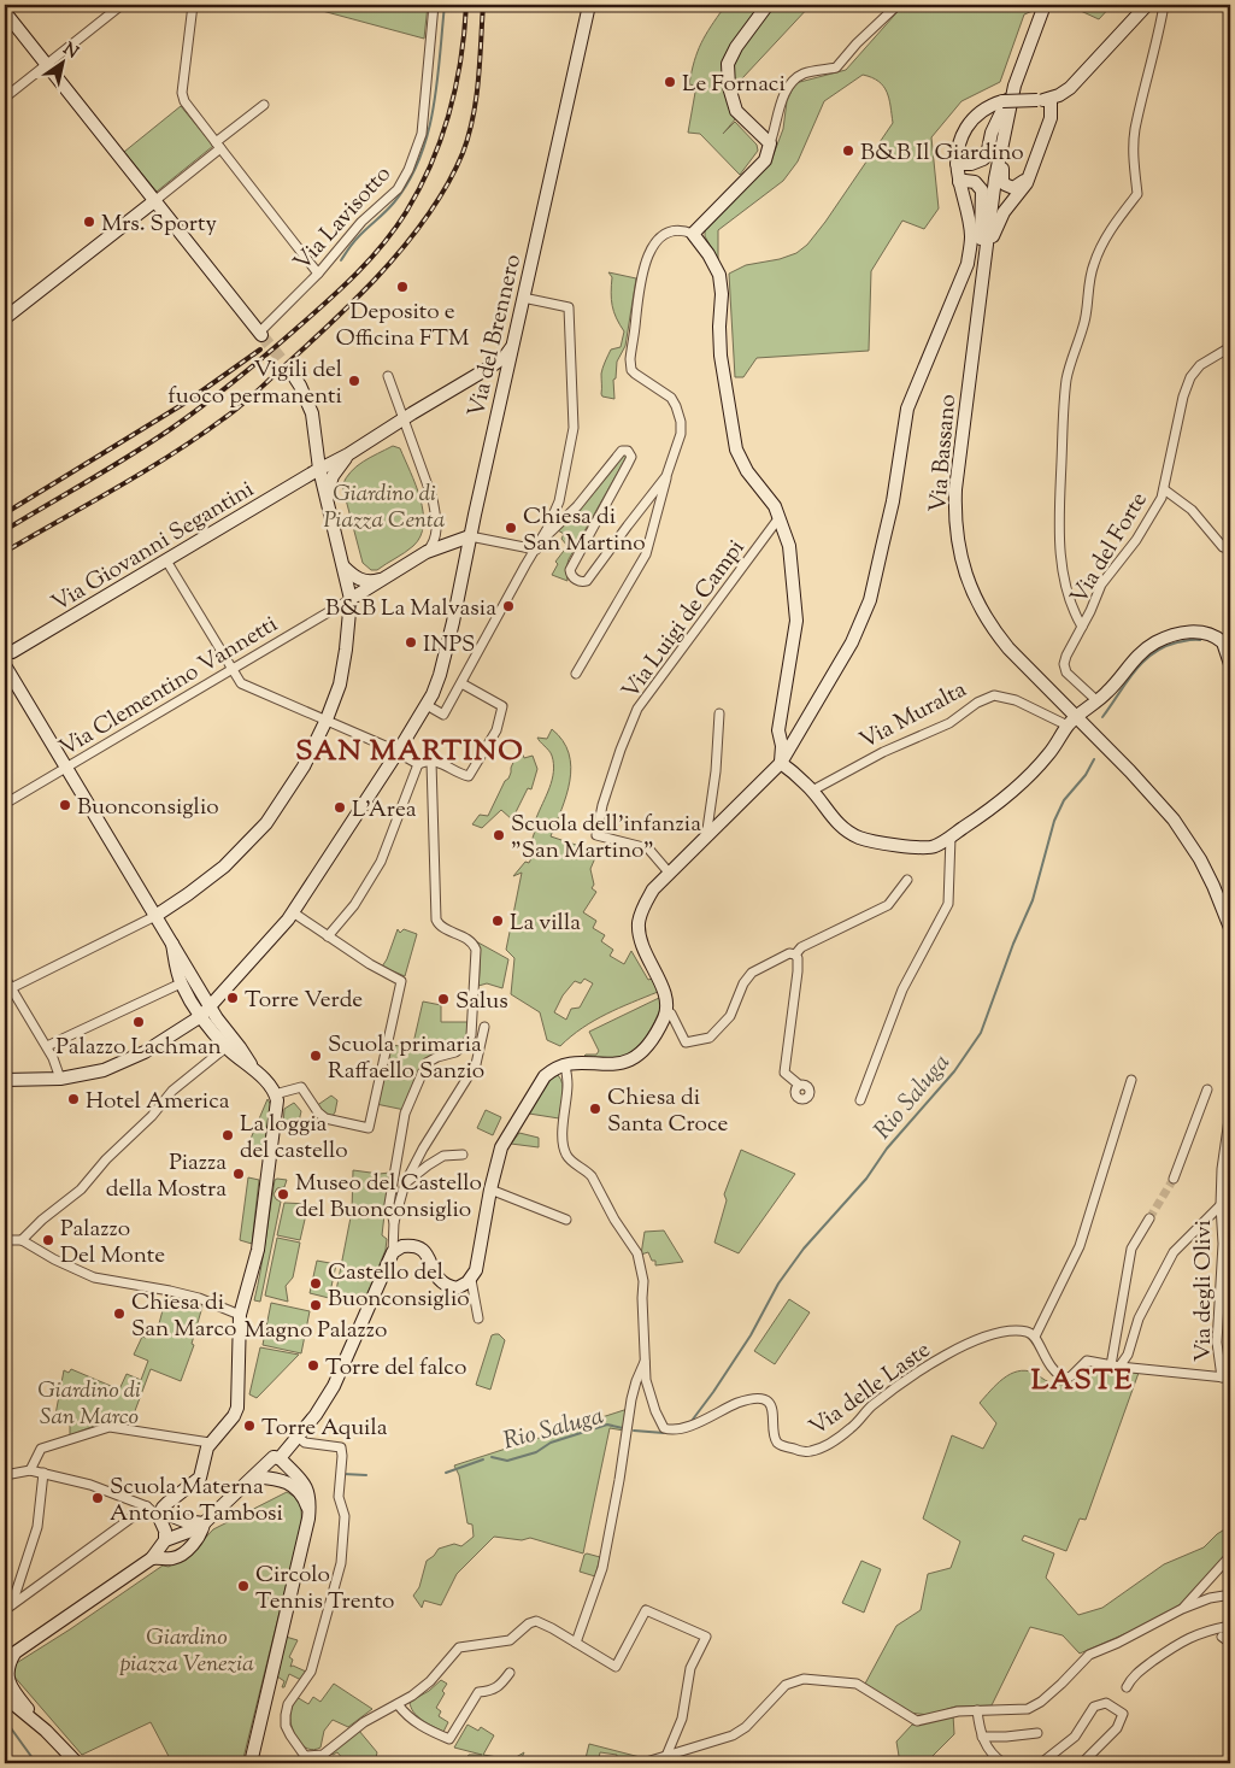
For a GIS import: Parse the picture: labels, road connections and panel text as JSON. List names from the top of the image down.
{
  "streets": {
    "main road": ["Via del Brennero", "Via Bassano", "Via Giovanni Segantini"],
    "street": [
      "Via Lavisotto",
      "Via del Forte",
      "Via Luigi de Campi",
      "Via Clementino Vannetti",
      "Via Muralta",
      "Via degli Olivi",
      "Via delle Laste"
    ]
  },
  "crossings": [
    ["Via del Brennero", "Via Giovanni Segantini"],
    ["Via Bassano", "Via Muralta"]
  ],
  "districts": ["SAN MARTINO", "LASTE"],
  "water": ["Rio Saluga"],
  "parks": ["Giardino di Piazza Centa", "Giardino di San Marco", "Giardino piazza Venezia"],
  "places": [
    "Le Fornaci",
    "B&B Il Giardino",
    "Mrs. Sporty",
    "Deposito e Officina FTM",
    "Vigili del fuoco permanenti",
    "Chiesa di San Martino",
    "B&B La Malvasia",
    "INPS",
    "Buonconsiglio",
    "L'Area",
    "Scuola dell'infanzia \"San Martino\"",
    "La villa",
    "Torre Verde",
    "Salus",
    "Palazzo Lachman",
    "Scuola primaria Raffaello Sanzio",
    "Hotel America",
    "Chiesa di Santa Croce",
    "La loggia del castello",
    "Piazza della Mostra",
    "Museo del Castello del Buonconsiglio",
    "Palazzo Del Monte",
    "Castello del Buonconsiglio",
    "Magno Palazzo",
    "Chiesa di San Marco",
    "Torre del falco",
    "Torre Aquila",
    "Scuola Materna Antonio Tambosi",
    "Circolo Tennis Trento"
  ],
  "north": "top right"
}
